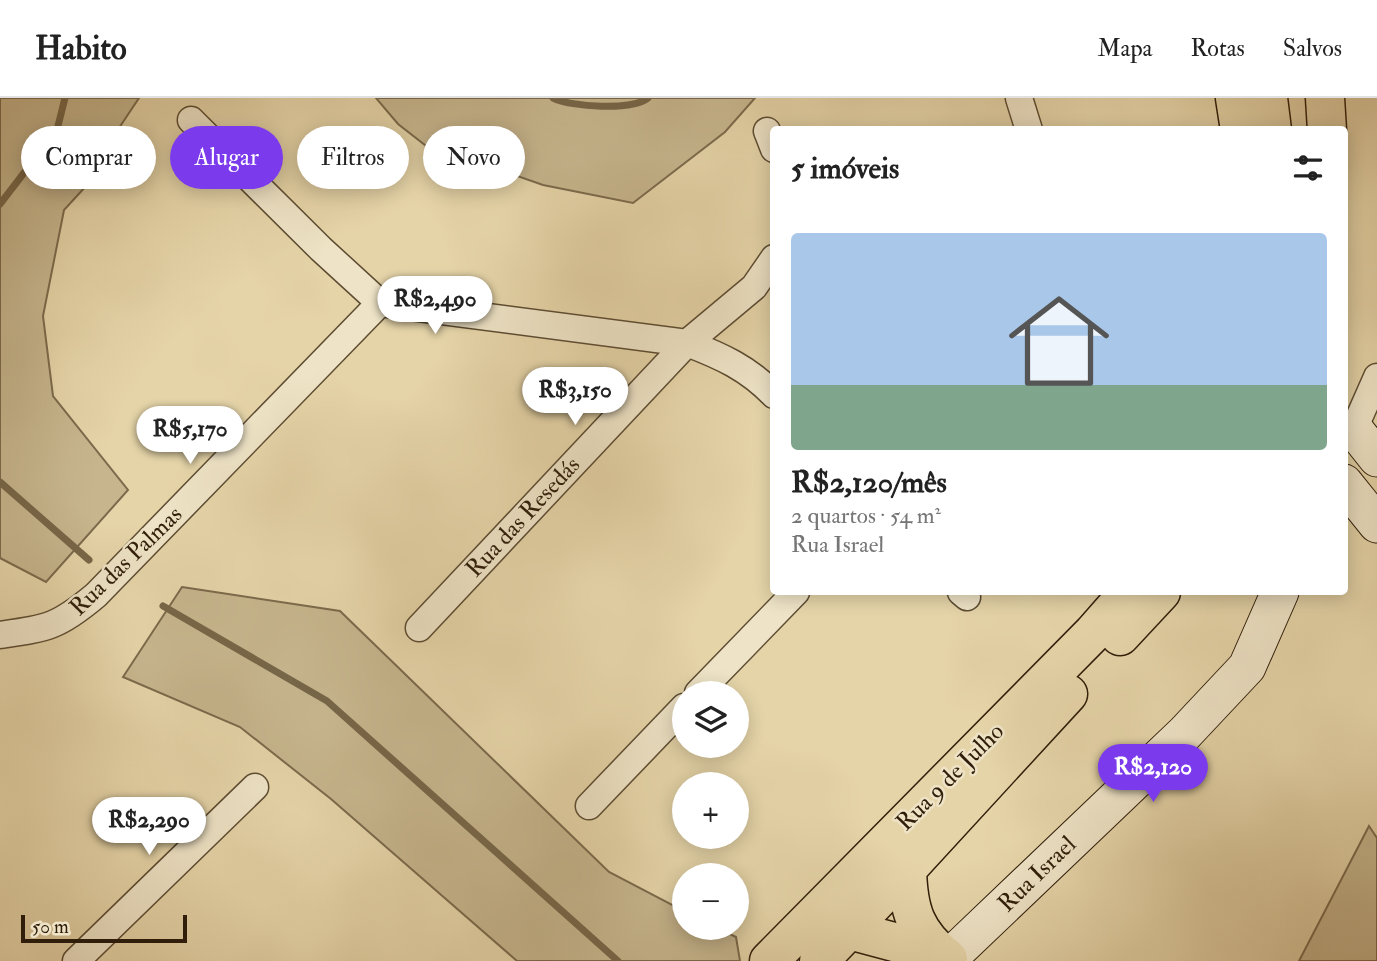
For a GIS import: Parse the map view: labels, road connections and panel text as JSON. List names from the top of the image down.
{
  "streets": {
    "main road": ["Rua 9 de Julho"],
    "street": ["Rua das Resedás", "Rua das Palmas", "Rua Israel"]
  },
  "scale_bar": "50 m",
  "page": {
    "header": "Habito",
    "nav": ["Mapa", "Rotas", "Salvos"],
    "chip": [
      "Comprar",
      "Alugar",
      "Filtros",
      "Novo"
    ],
    "heading": "5 imóveis",
    "list": [
      {
        "name": "R$2,120/mês",
        "note": "2 quartos · 54 m² · Rua Israel"
      }
    ],
    "price": [
      "R$2,490",
      "R$3,150",
      "R$5,170",
      "R$2,120",
      "R$2,290"
    ],
    "map_buttons": ["+", "−"],
    "scale": "50 m"
  }
}
